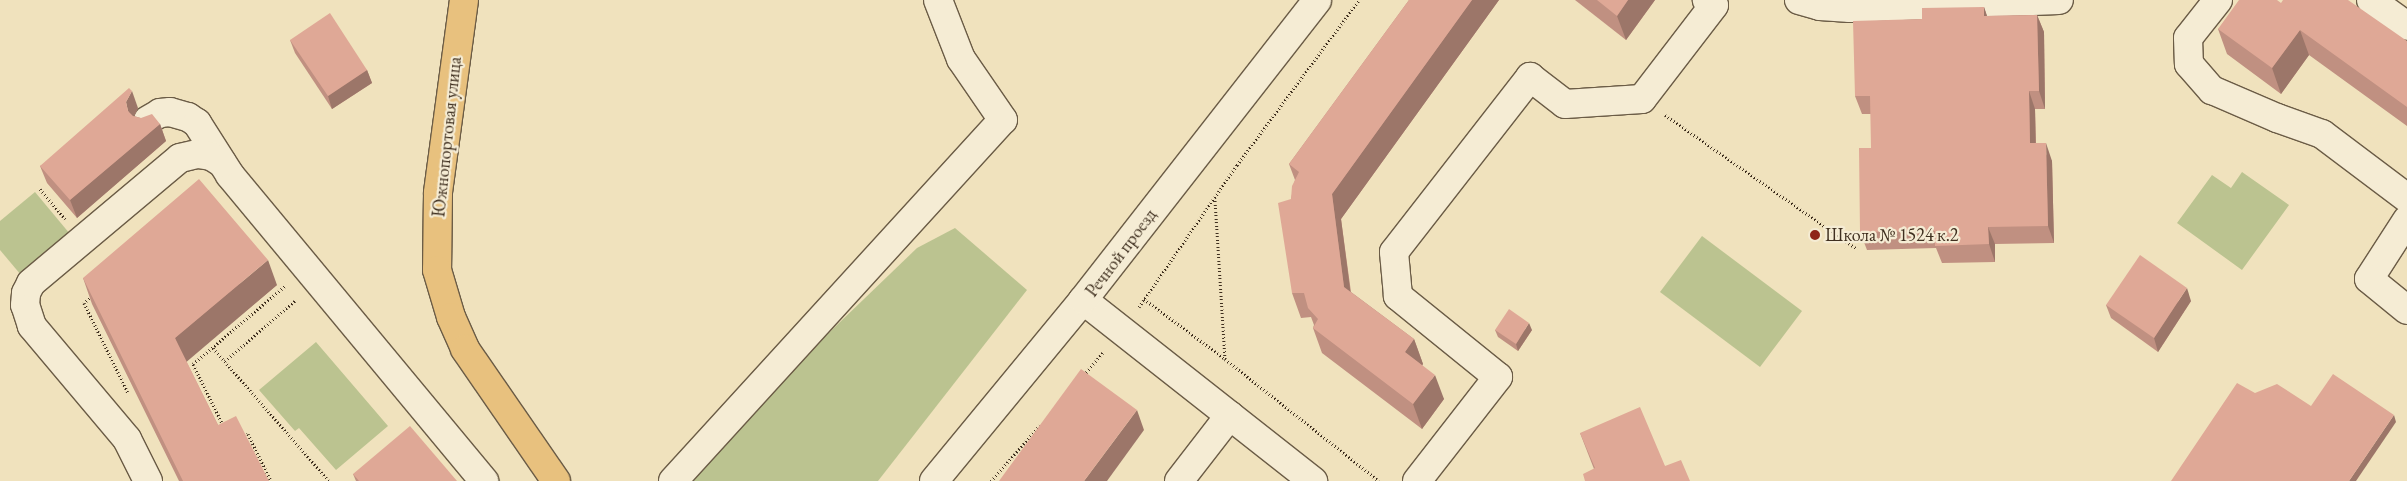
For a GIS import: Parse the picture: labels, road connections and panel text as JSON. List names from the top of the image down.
{
  "streets": {
    "main road": ["Южнопортовая улица"],
    "street": ["Речной проезд"]
  },
  "places": ["Школа № 1524 к.2"]
}
